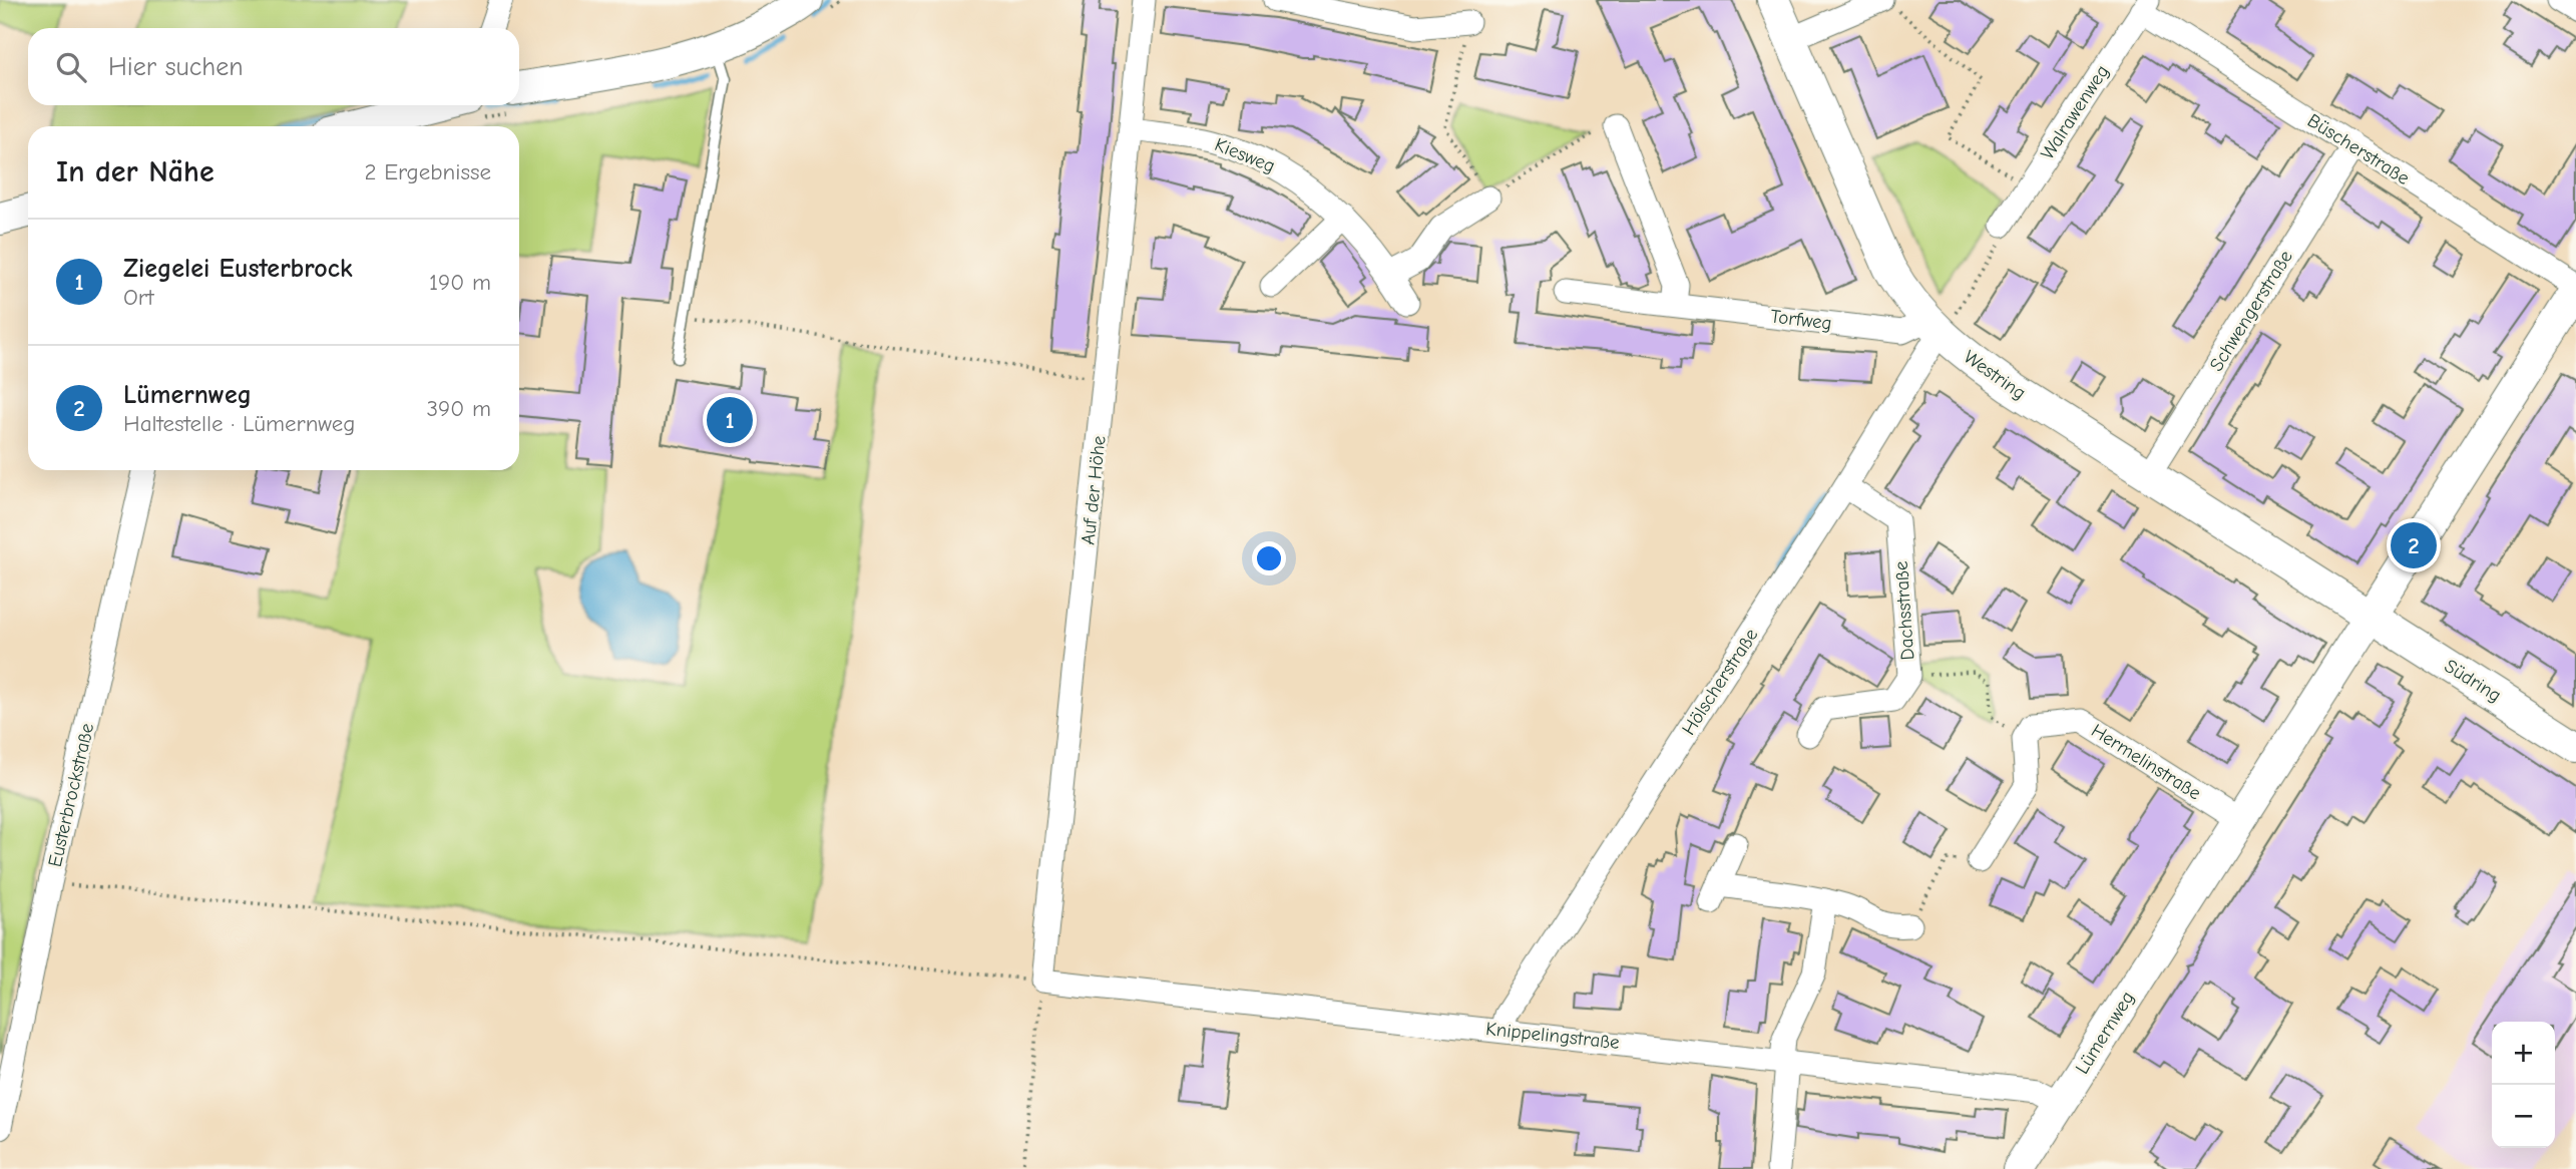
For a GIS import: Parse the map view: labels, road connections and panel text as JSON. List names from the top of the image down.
{
  "streets": {
    "main road": ["Westring", "Südring", "Lümernweg"],
    "street": [
      "Walrawenweg",
      "Büscherstraße",
      "Kiesweg",
      "Schwengerstraße",
      "Torfweg",
      "Auf der Höhe",
      "Dachsstraße",
      "Hölscherstraße",
      "Hermelinstraße",
      "Eusterbrockstraße",
      "Knippelingstraße"
    ]
  },
  "crossings": [
    ["Walrawenweg", "Büscherstraße"],
    ["Büscherstraße", "Schwengerstraße"],
    ["Büscherstraße", "Lümernweg"],
    ["Kiesweg", "Auf der Höhe"],
    ["Schwengerstraße", "Westring"],
    ["Torfweg", "Westring"],
    ["Torfweg", "Hölscherstraße"],
    ["Westring", "Südring"],
    ["Westring", "Hölscherstraße"],
    ["Westring", "Lümernweg"],
    ["Auf der Höhe", "Knippelingstraße"],
    ["Dachsstraße", "Hölscherstraße"],
    ["Südring", "Lümernweg"],
    ["Hölscherstraße", "Knippelingstraße"],
    ["Hermelinstraße", "Lümernweg"],
    ["Lümernweg", "Knippelingstraße"]
  ],
  "page": {
    "search": "Hier suchen",
    "heading": ["In der Nähe", "2 Ergebnisse"],
    "list": [
      {
        "mark": "1",
        "name": "Ziegelei Eusterbrock",
        "note": "Ort",
        "value": "190 m"
      },
      {
        "mark": "2",
        "name": "Lümernweg",
        "note": "Haltestelle · Lümernweg",
        "value": "390 m"
      }
    ],
    "pins": ["1", "2"],
    "map_buttons": ["+", "−"]
  }
}
